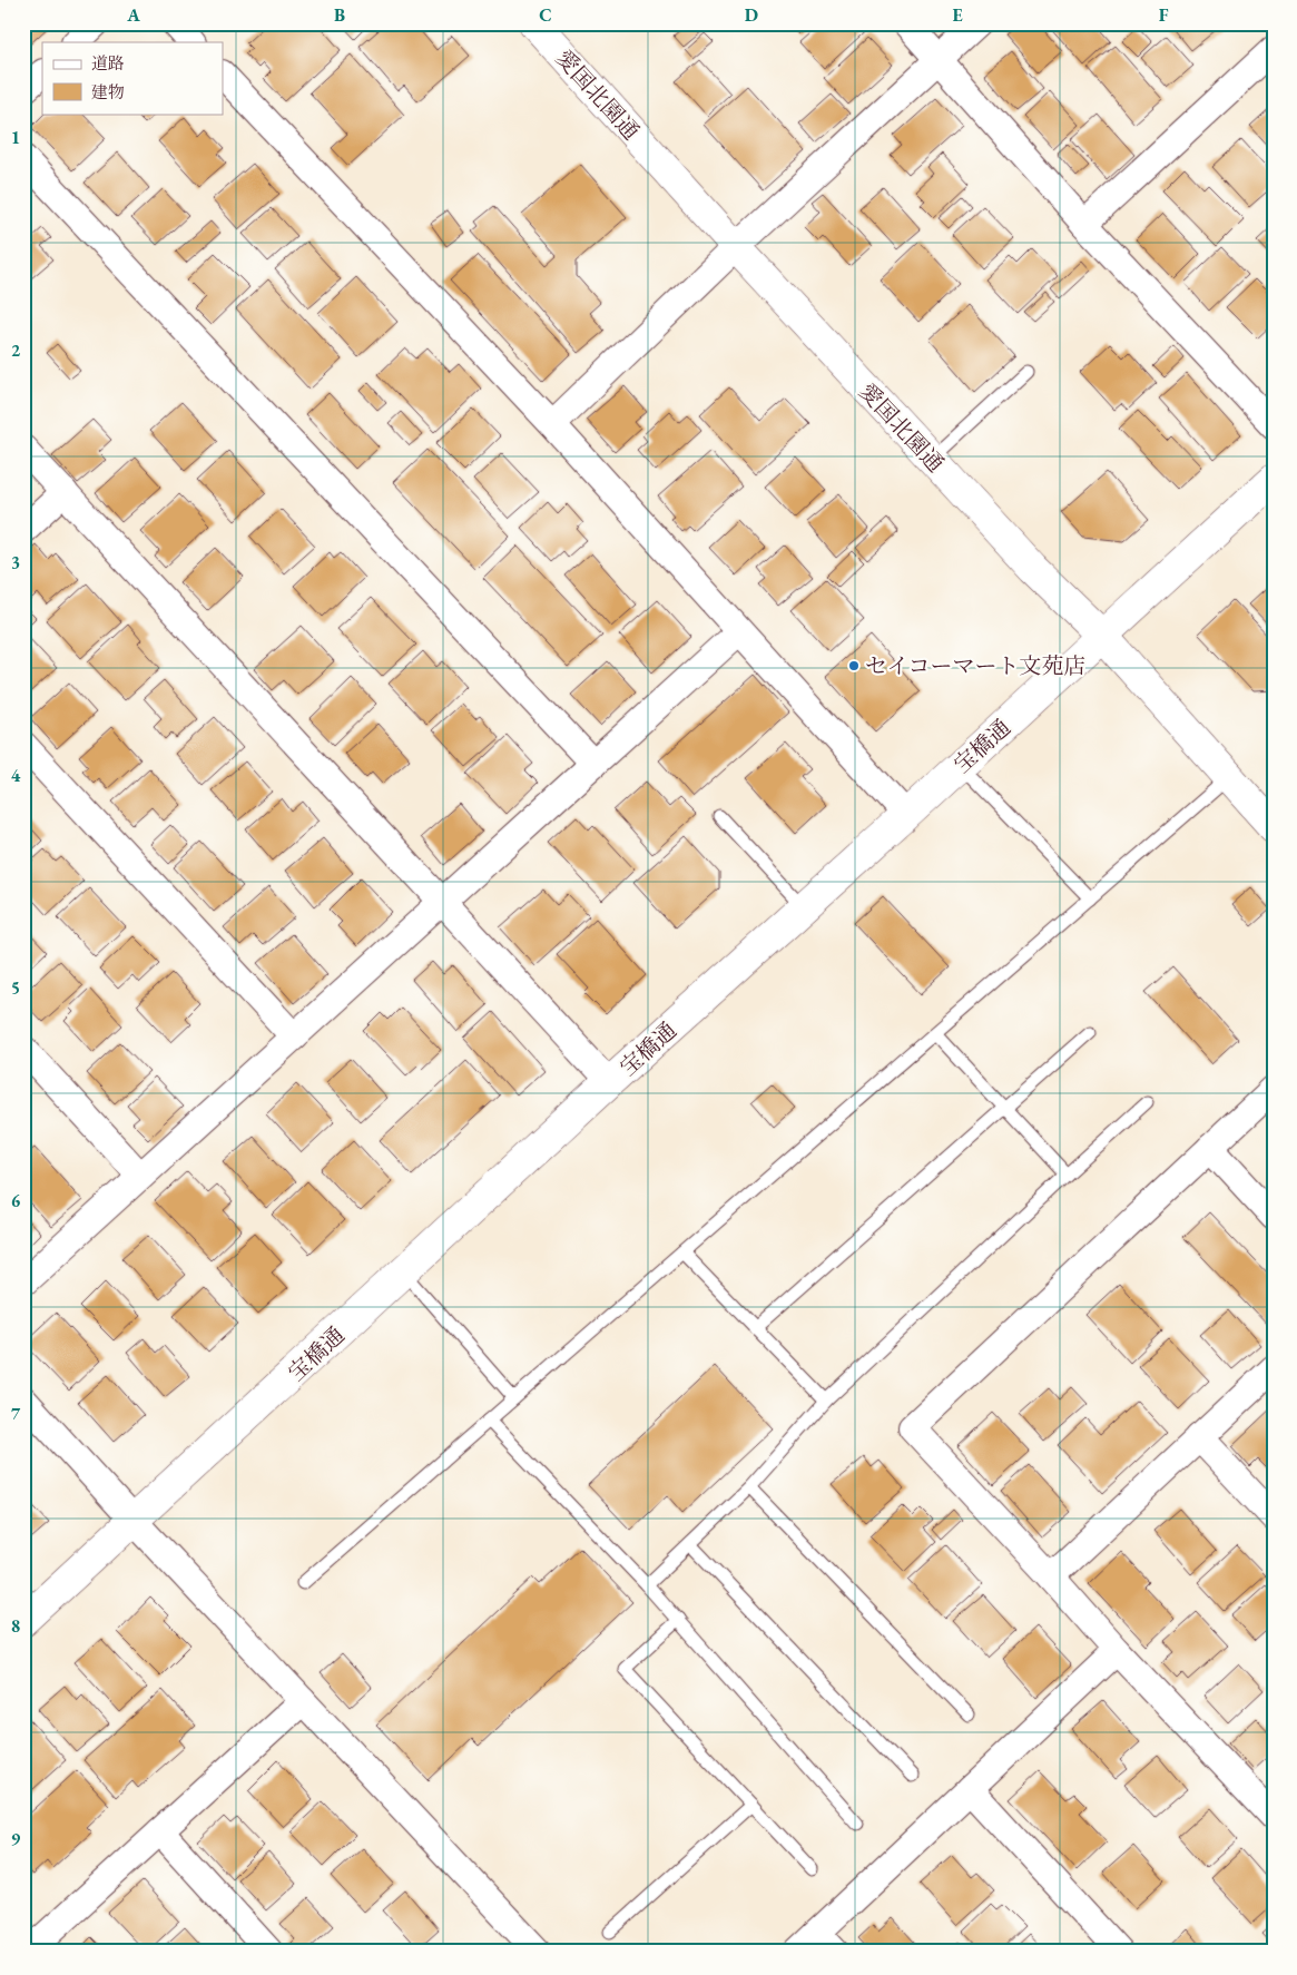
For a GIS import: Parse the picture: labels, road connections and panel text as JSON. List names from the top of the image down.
{
  "streets": {
    "street": ["愛国北園通", "宝橋通"]
  },
  "crossings": [
    ["愛国北園通", "宝橋通"]
  ],
  "places": ["セイコーマート文苑店"],
  "legend": ["道路", "建物"],
  "grid": {
    "columns": [
      "A",
      "B",
      "C",
      "D",
      "E",
      "F"
    ],
    "rows": [
      "1",
      "2",
      "3",
      "4",
      "5",
      "6",
      "7",
      "8",
      "9"
    ]
  }
}
